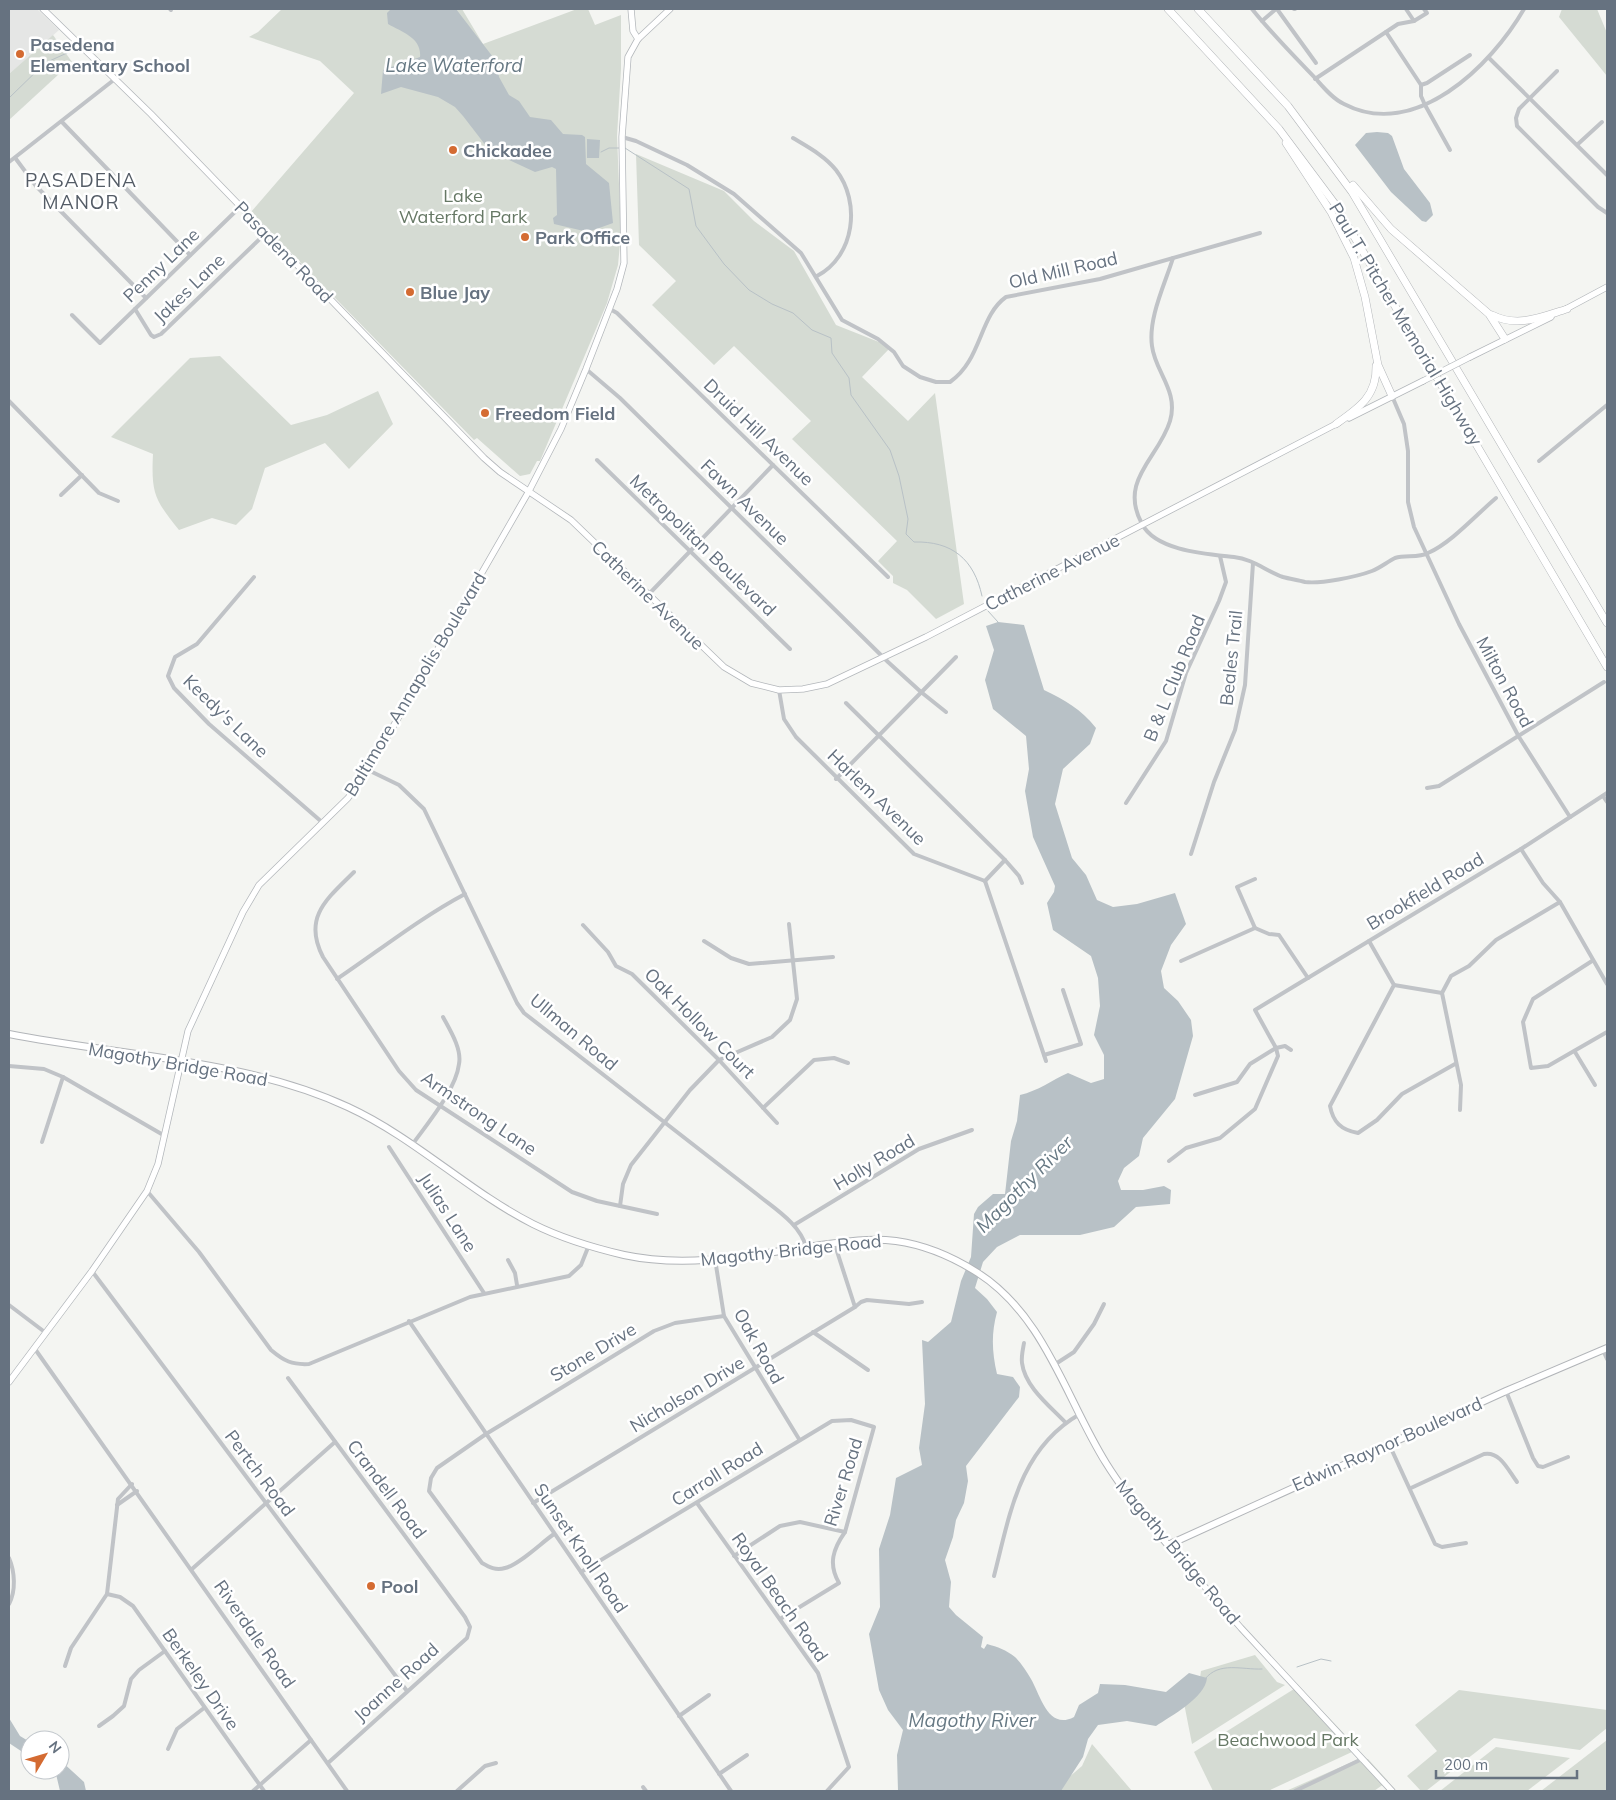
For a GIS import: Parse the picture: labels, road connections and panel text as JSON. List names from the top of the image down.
{
  "streets": {
    "highway": ["Paul T. Pitcher Memorial Highway"],
    "main road": [
      "Pasadena Road",
      "Catherine Avenue",
      "Baltimore Annapolis Boulevard",
      "Magothy Bridge Road",
      "Edwin Raynor Boulevard"
    ],
    "street": [
      "Penny Lane",
      "Old Mill Road",
      "Jakes Lane",
      "Druid Hill Avenue",
      "Fawn Avenue",
      "Metropolitan Boulevard",
      "Beales Trail",
      "B & L Club Road",
      "Milton Road",
      "Keedy's Lane",
      "Harlem Avenue",
      "Brookfield Road",
      "Oak Hollow Court",
      "Ullman Road",
      "Armstrong Lane",
      "Holly Road",
      "Julias Lane",
      "Oak Road",
      "Stone Drive",
      "Nicholson Drive",
      "Pertch Road",
      "Carroll Road",
      "River Road",
      "Crandell Road",
      "Sunset Knoll Road",
      "Royal Beach Road",
      "Riverdale Road",
      "Berkeley Drive",
      "Joanne Road"
    ]
  },
  "crossings": [
    ["Pasadena Road", "Penny Lane"],
    ["Pasadena Road", "Jakes Lane"],
    ["Pasadena Road", "Catherine Avenue"],
    ["Pasadena Road", "Baltimore Annapolis Boulevard"],
    ["Penny Lane", "Jakes Lane"],
    ["Old Mill Road", "Baltimore Annapolis Boulevard"],
    ["Druid Hill Avenue", "Baltimore Annapolis Boulevard"],
    ["Fawn Avenue", "Catherine Avenue"],
    ["Fawn Avenue", "Baltimore Annapolis Boulevard"],
    ["Catherine Avenue", "Milton Road"],
    ["Catherine Avenue", "Baltimore Annapolis Boulevard"],
    ["Catherine Avenue", "Harlem Avenue"],
    ["Milton Road", "Brookfield Road"],
    ["Baltimore Annapolis Boulevard", "Keedy's Lane"],
    ["Baltimore Annapolis Boulevard", "Ullman Road"],
    ["Baltimore Annapolis Boulevard", "Magothy Bridge Road"],
    ["Baltimore Annapolis Boulevard", "Pertch Road"],
    ["Ullman Road", "Magothy Bridge Road"],
    ["Ullman Road", "Holly Road"],
    ["Magothy Bridge Road", "Oak Road"],
    ["Magothy Bridge Road", "Edwin Raynor Boulevard"],
    ["Oak Road", "Stone Drive"],
    ["Oak Road", "Nicholson Drive"],
    ["Oak Road", "Carroll Road"],
    ["Stone Drive", "Sunset Knoll Road"],
    ["Nicholson Drive", "Sunset Knoll Road"],
    ["Pertch Road", "Joanne Road"],
    ["Carroll Road", "River Road"],
    ["Carroll Road", "Sunset Knoll Road"],
    ["Carroll Road", "Royal Beach Road"],
    ["River Road", "Royal Beach Road"],
    ["Crandell Road", "Joanne Road"],
    ["Riverdale Road", "Joanne Road"]
  ],
  "districts": ["PASADENA MANOR"],
  "water": ["Lake Waterford", "Magothy River"],
  "parks": ["Lake Waterford Park", "Beachwood Park"],
  "places": [
    "Pasedena Elementary School",
    "Chickadee",
    "Park Office",
    "Blue Jay",
    "Freedom Field",
    "Pool"
  ],
  "scale_bar": "200 m",
  "north": "top right"
}
